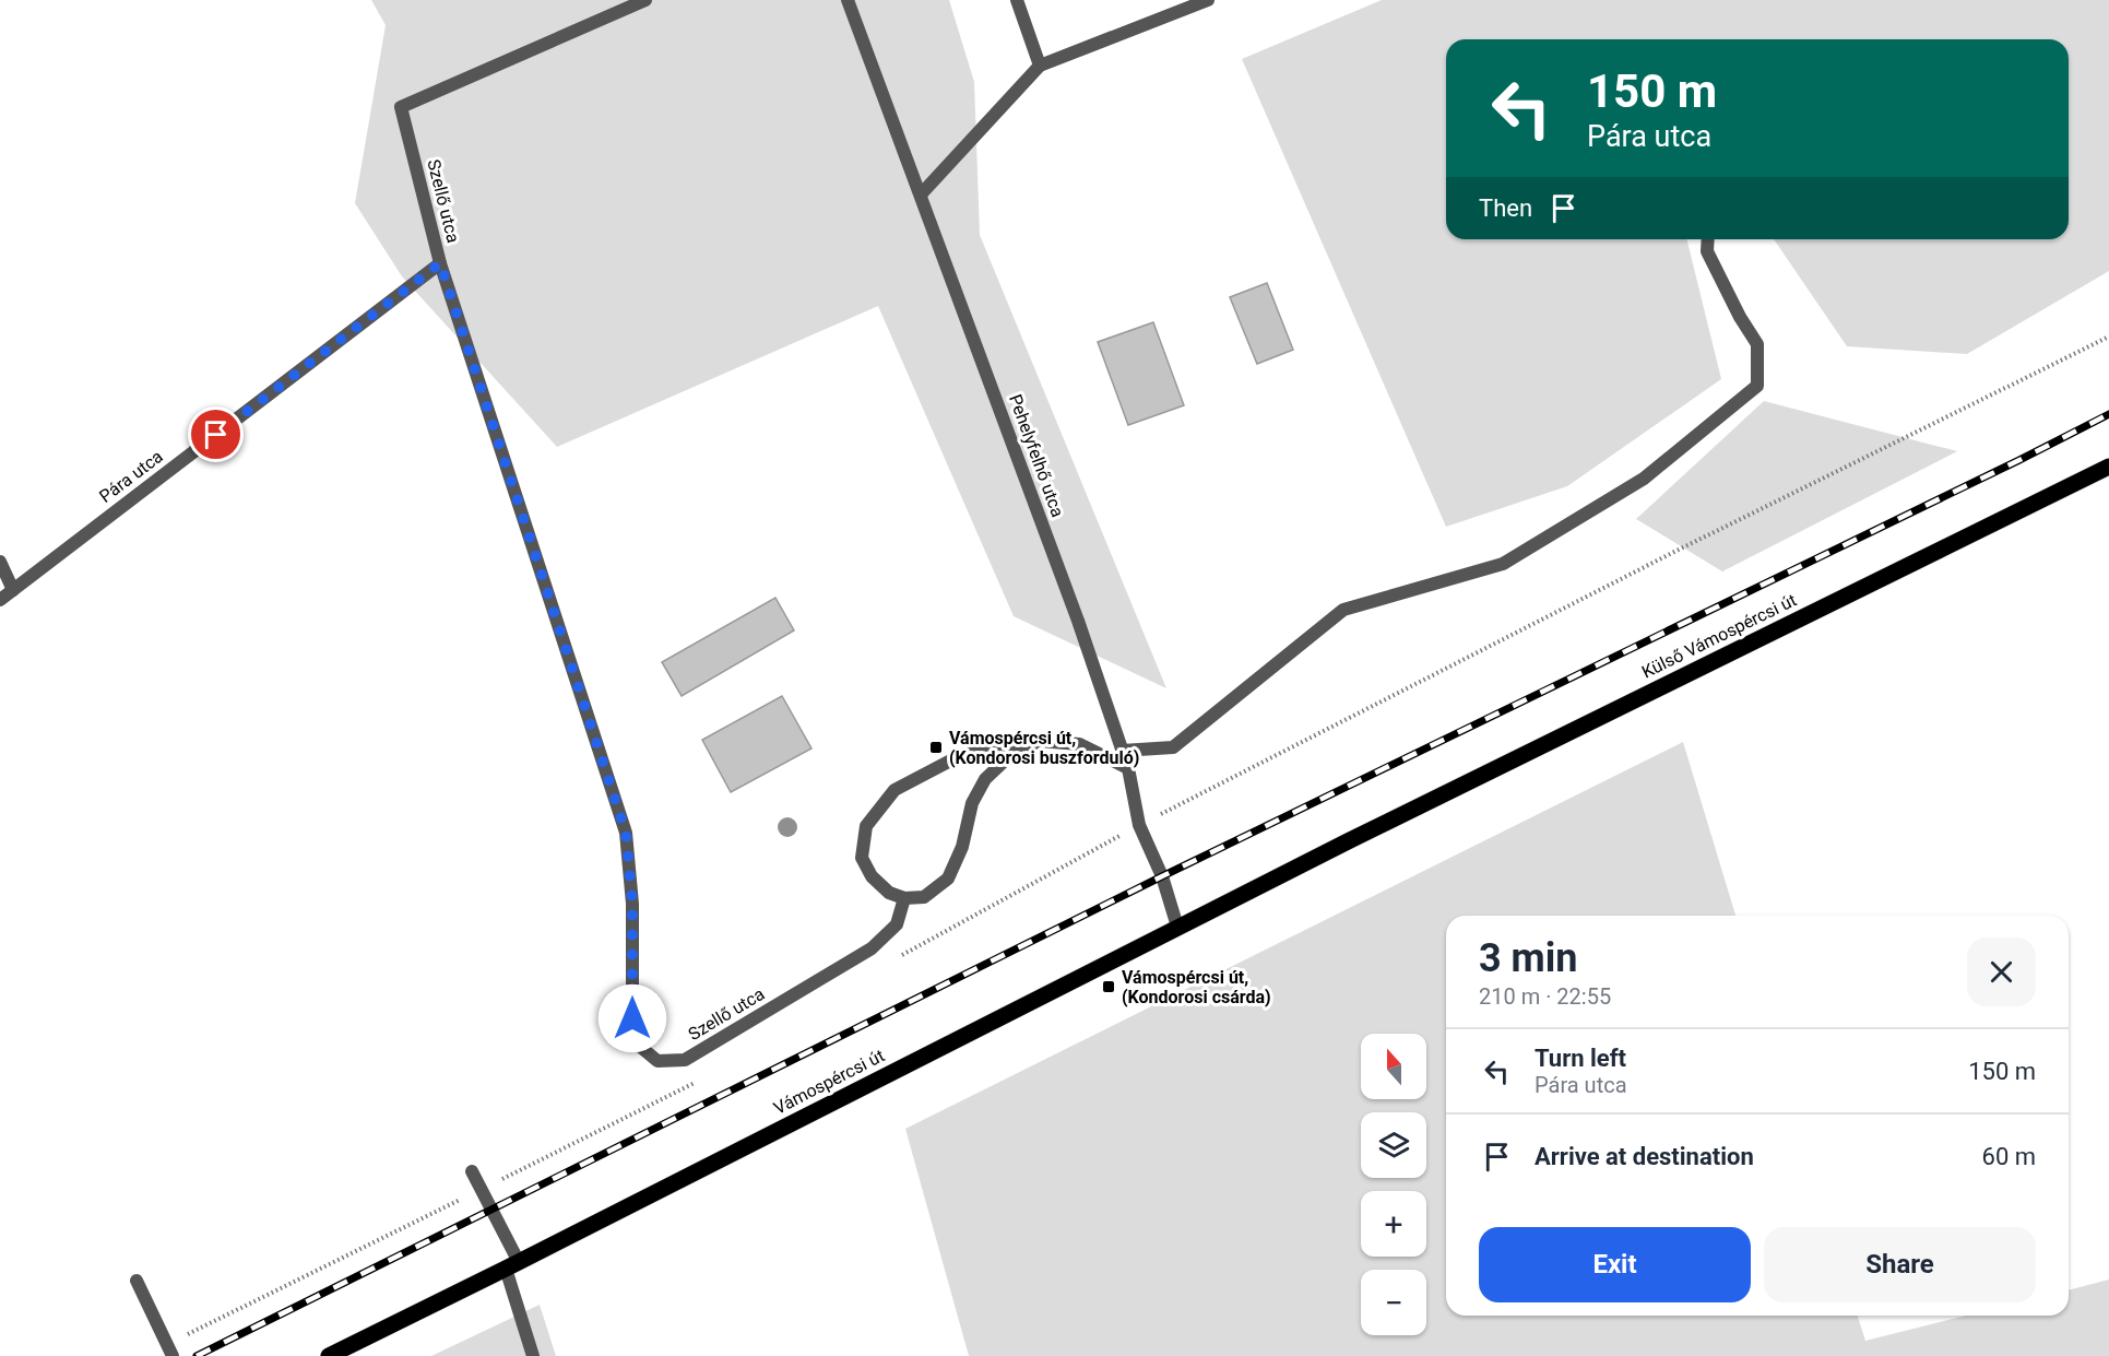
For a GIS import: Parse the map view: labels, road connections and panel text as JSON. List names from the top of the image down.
{
  "streets": {
    "main road": ["Külső Vámospércsi út", "Vámospércsi út"],
    "street": ["Szellő utca", "Pehelyfelhő utca", "Pára utca"]
  },
  "crossings": [
    ["Szellő utca", "Pára utca"],
    ["Pehelyfelhő utca", "Vámospércsi út"],
    ["Külső Vámospércsi út", "Vámospércsi út"]
  ],
  "places": {
    "transit": ["Vámospércsi út, (Kondorosi buszforduló)", "Vámospércsi út, (Kondorosi csárda)"]
  },
  "north": "top",
  "page": {
    "turn": ["150 m", "Pára utca"],
    "then": "Then",
    "heading": ["3 min", "210 m · 22:55"],
    "list": [
      {
        "name": "Turn left",
        "note": "Pára utca",
        "value": "150 m"
      },
      {
        "name": "Arrive at destination",
        "value": "60 m"
      }
    ],
    "map_buttons": ["+", "−"],
    "buttons": ["Exit", "Share"]
  }
}
